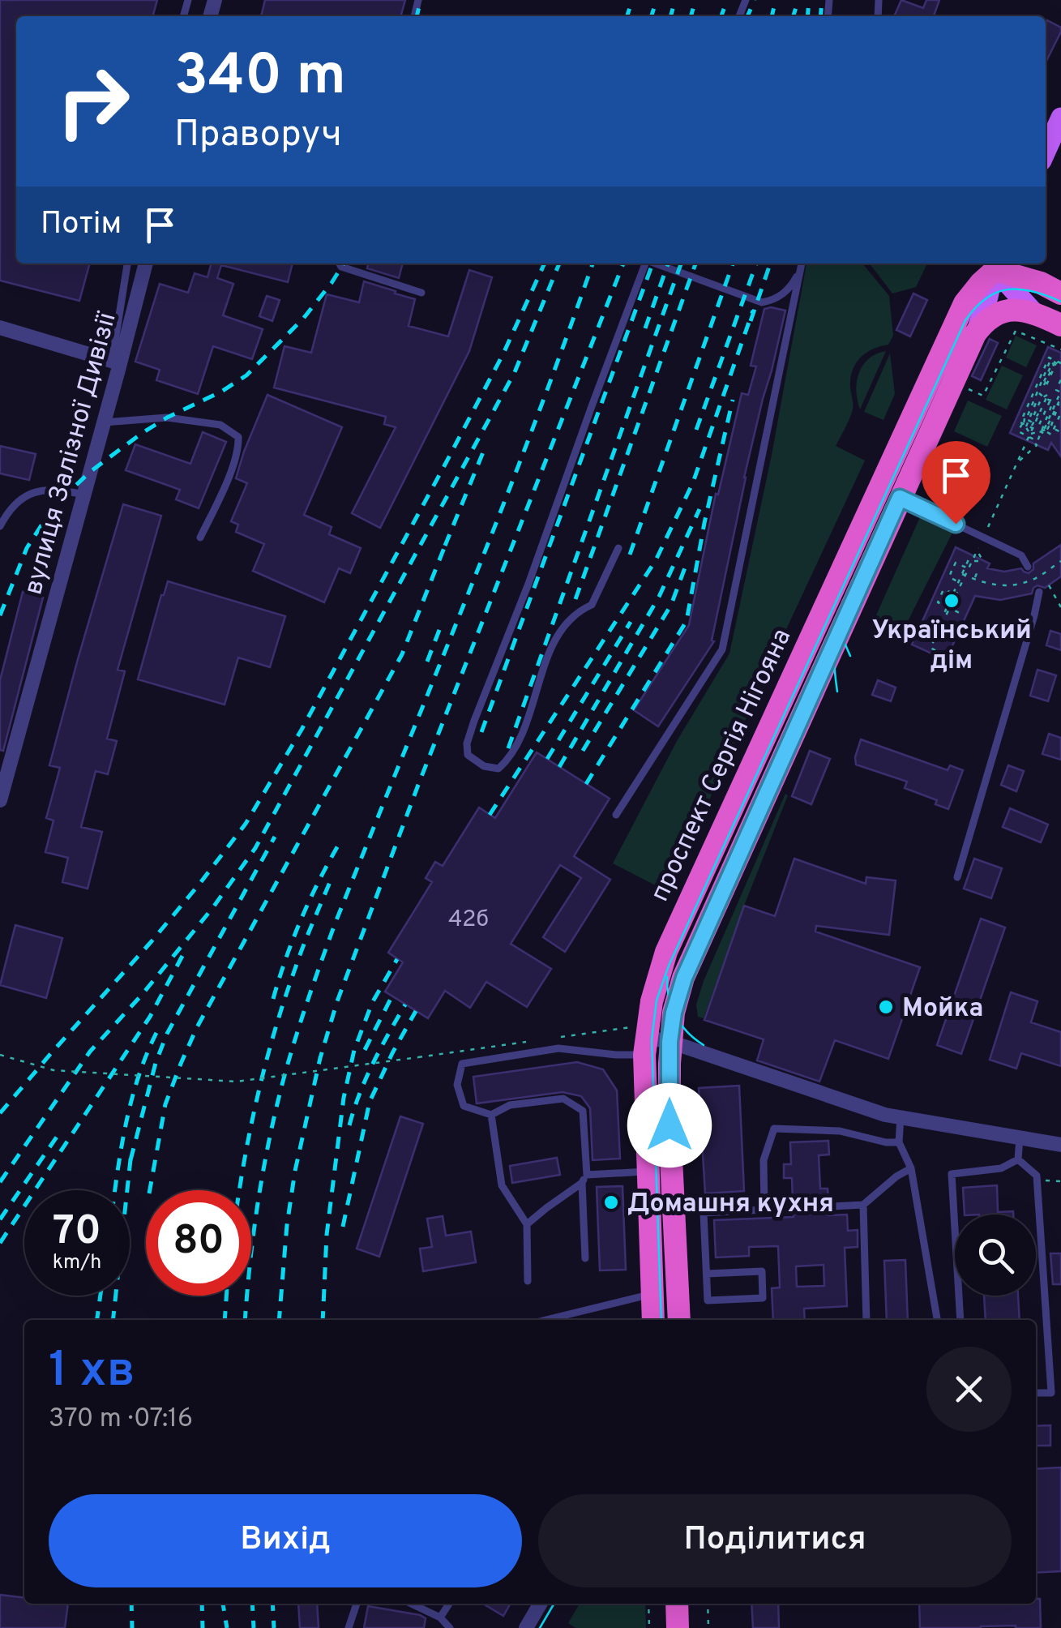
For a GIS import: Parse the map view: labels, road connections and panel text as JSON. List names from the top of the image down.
{
  "streets": {
    "highway": ["проспект Сергія Нігояна"],
    "street": ["вулиця Залізної Дивізії"]
  },
  "places": ["Український дім", "Мойка", "Домашня кухня"],
  "house_numbers": ["42б"],
  "page": {
    "turn": ["340 m", "Праворуч"],
    "then": "Потім",
    "speed": "70 km/h",
    "limit": "80",
    "heading": ["1 хв", "370 m · 07:16"],
    "buttons": ["Вихід", "Поділитися"]
  }
}
